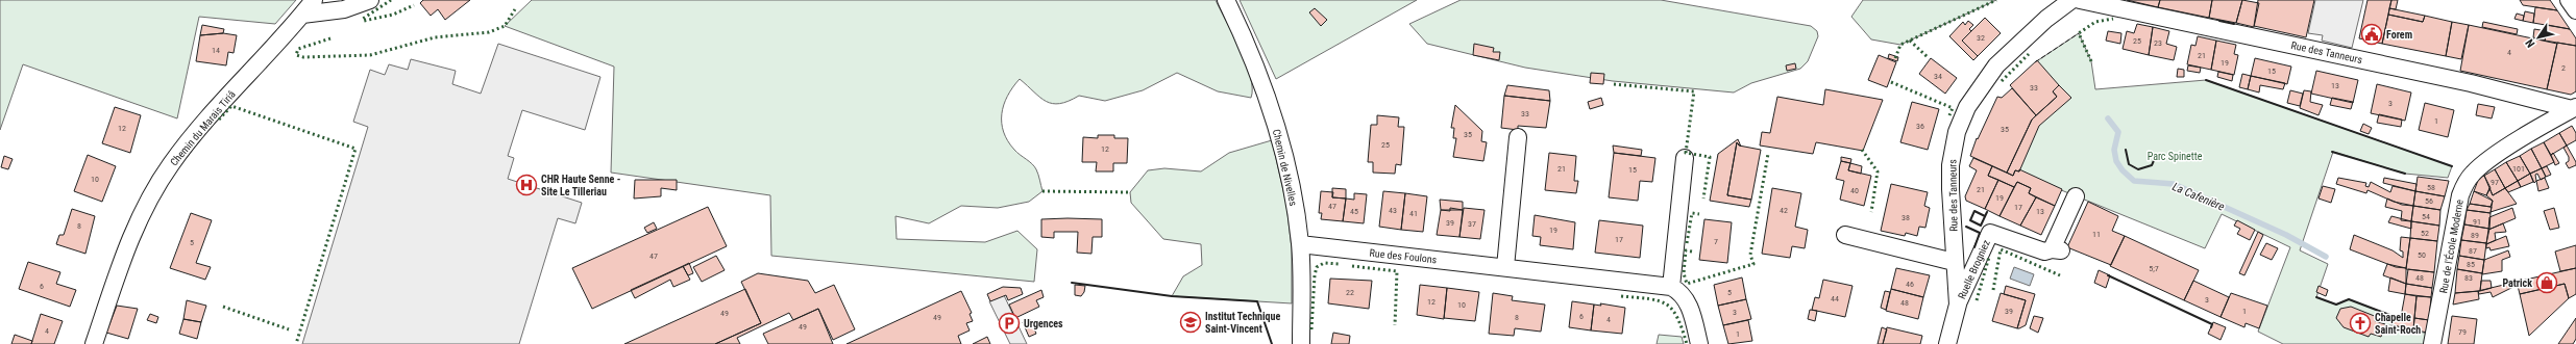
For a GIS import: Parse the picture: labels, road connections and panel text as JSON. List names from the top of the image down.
{
  "streets": {
    "street": [
      "Rue des Tanneurs",
      "Chemin du Marais Tiriâ",
      "Chemin de Nivelles",
      "Rue de l'École Moderne",
      "Rue des Foulons",
      "Ruelle Brogniez"
    ]
  },
  "crossings": [
    ["Rue des Tanneurs", "Rue de l'École Moderne"],
    ["Rue des Tanneurs", "Ruelle Brogniez"],
    ["Chemin de Nivelles", "Rue des Foulons"]
  ],
  "water": ["La Cafenière"],
  "parks": ["Parc Spinette"],
  "places": {
    "public building": ["Forem"],
    "hospital": ["CHR Haute Senne - Site Le Tilleriau"],
    "shop": ["Patrick"],
    "school or university": ["Institut Technique Saint-Vincent"],
    "parking": ["Urgences"],
    "church": ["Chapelle Saint-Roch"]
  },
  "house_numbers": [
    "32",
    "25",
    "23",
    "14",
    "4",
    "21",
    "19",
    "2",
    "15",
    "34",
    "13",
    "33",
    "3",
    "33",
    "1",
    "36",
    "12",
    "35",
    "35",
    "25",
    "12",
    "21",
    "101",
    "15",
    "10",
    "97",
    "58",
    "21",
    "40",
    "19",
    "56",
    "47",
    "17",
    "43",
    "42",
    "45",
    "13",
    "41",
    "54",
    "38",
    "91",
    "39",
    "37",
    "8",
    "19",
    "52",
    "11",
    "89",
    "17",
    "7",
    "5",
    "87",
    "50",
    "47",
    "85",
    "5;7",
    "48",
    "83",
    "46",
    "6",
    "22",
    "5",
    "44",
    "3",
    "12",
    "48",
    "10",
    "39",
    "1",
    "3",
    "49",
    "6",
    "49",
    "8",
    "4",
    "49",
    "4",
    "79",
    "1"
  ],
  "north": "bottom left"
}
